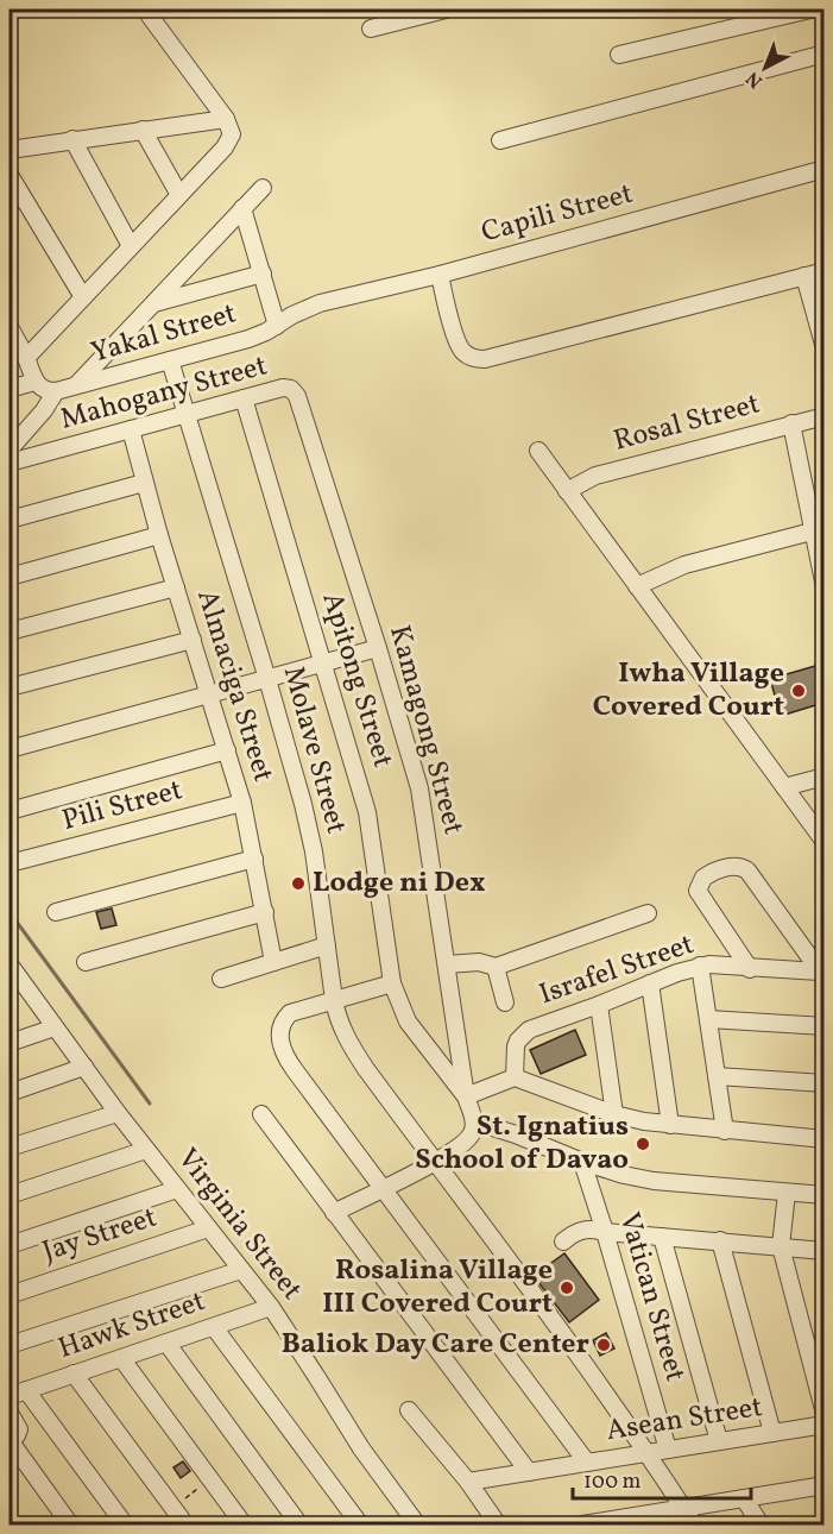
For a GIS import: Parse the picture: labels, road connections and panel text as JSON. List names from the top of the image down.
{
  "streets": {
    "street": [
      "Capili Street",
      "Yakal Street",
      "Mahogany Street",
      "Rosal Street",
      "Apitong Street",
      "Almaciga Street",
      "Kamagong Street",
      "Molave Street",
      "Pili Street",
      "Israfel Street",
      "Virginia Street",
      "Jay Street",
      "Vatican Street",
      "Hawk Street",
      "Asean Street"
    ]
  },
  "crossings": [
    ["Capili Street", "Yakal Street"],
    ["Yakal Street", "Molave Street"],
    ["Mahogany Street", "Apitong Street"],
    ["Mahogany Street", "Almaciga Street"],
    ["Mahogany Street", "Kamagong Street"],
    ["Mahogany Street", "Molave Street"],
    ["Apitong Street", "Kamagong Street"],
    ["Almaciga Street", "Pili Street"],
    ["Molave Street", "Asean Street"],
    ["Virginia Street", "Jay Street"],
    ["Virginia Street", "Hawk Street"],
    ["Vatican Street", "Asean Street"]
  ],
  "places": [
    "Iwha Village Covered Court",
    "Lodge ni Dex",
    "St. Ignatius School of Davao",
    "Rosalina Village III Covered Court",
    "Baliok Day Care Center"
  ],
  "scale_bar": "100 m",
  "north": "bottom left"
}
